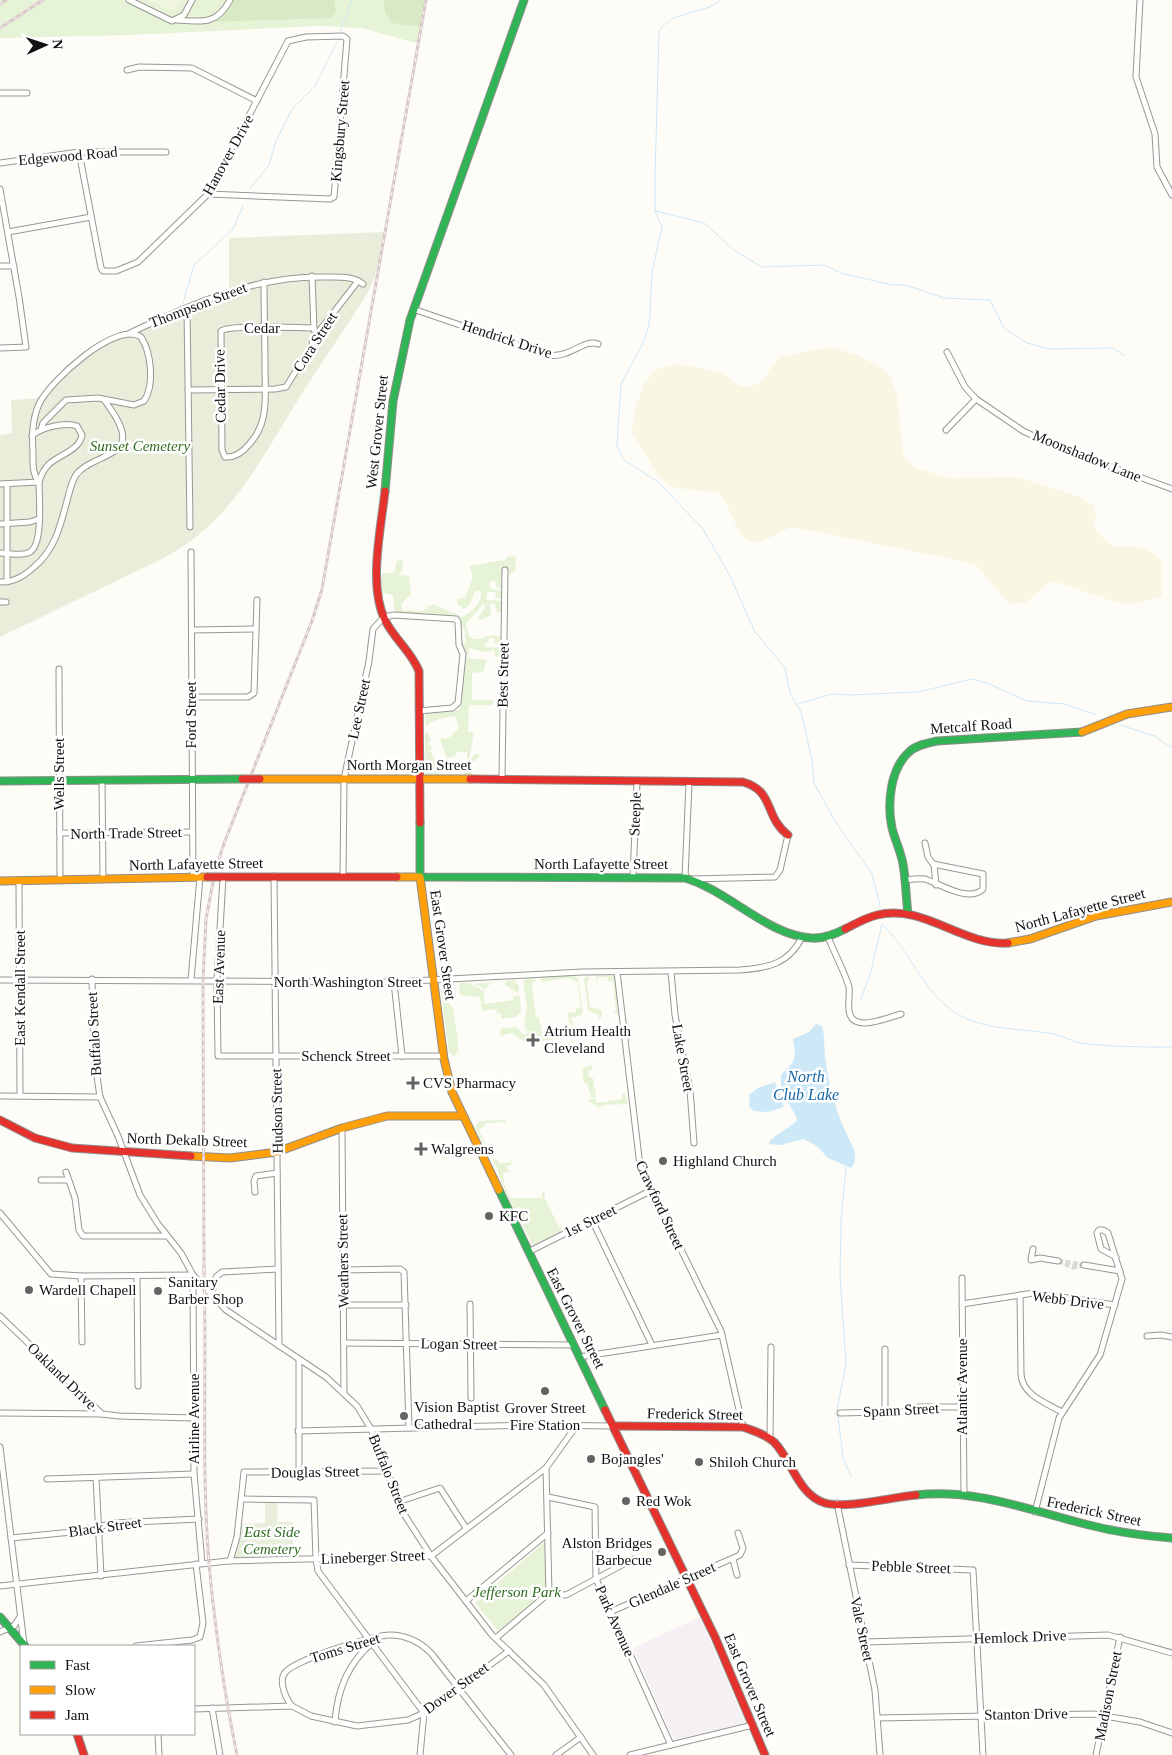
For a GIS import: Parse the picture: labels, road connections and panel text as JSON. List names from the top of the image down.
{
  "streets": {
    "street": [
      "Kingsbury Street",
      "Hanover Drive",
      "Edgewood Road",
      "Thompson Street",
      "Cedar",
      "Hendrick Drive",
      "Cora Street",
      "Cedar Drive",
      "West Grover Street",
      "Moonshadow Lane",
      "Best Street",
      "Lee Street",
      "Ford Street",
      "Metcalf Road",
      "North Morgan Street",
      "Wells Street",
      "Steeple",
      "North Trade Street",
      "North Lafayette Street",
      "East Grover Street",
      "East Avenue",
      "North Washington Street",
      "East Kendall Street",
      "Buffalo Street",
      "Schenck Street",
      "Lake Street",
      "Hudson Street",
      "North Dekalb Street",
      "Crawford Street",
      "1st Street",
      "Weathers Street",
      "Webb Drive",
      "Logan Street",
      "Oakland Drive",
      "Atlantic Avenue",
      "Spann Street",
      "Frederick Street",
      "Airline Avenue",
      "Douglas Street",
      "Black Street",
      "Lineberger Street",
      "Pebble Street",
      "Glendale Street",
      "Park Avenue",
      "Vale Street",
      "Hemlock Drive",
      "Toms Street",
      "Dover Street",
      "Madison Street",
      "Stanton Drive"
    ]
  },
  "crossings": [
    ["Kingsbury Street", "Hanover Drive"],
    ["Thompson Street", "Cora Street"],
    ["Cedar", "Cedar Drive"],
    ["Hendrick Drive", "West Grover Street"],
    ["Cora Street", "Cedar Drive"],
    ["West Grover Street", "Lee Street"],
    ["West Grover Street", "North Morgan Street"],
    ["West Grover Street", "North Lafayette Street"],
    ["West Grover Street", "East Grover Street"],
    ["Best Street", "North Morgan Street"],
    ["Lee Street", "North Morgan Street"],
    ["Lee Street", "North Lafayette Street"],
    ["Ford Street", "North Morgan Street"],
    ["Ford Street", "North Trade Street"],
    ["Ford Street", "North Lafayette Street"],
    ["Ford Street", "North Washington Street"],
    ["Metcalf Road", "North Lafayette Street"],
    ["North Morgan Street", "Wells Street"],
    ["North Morgan Street", "Steeple"],
    ["Wells Street", "North Trade Street"],
    ["Wells Street", "North Lafayette Street"],
    ["Steeple", "North Lafayette Street"],
    ["North Lafayette Street", "East Grover Street"],
    ["North Lafayette Street", "East Avenue"],
    ["North Lafayette Street", "North Washington Street"],
    ["North Lafayette Street", "East Kendall Street"],
    ["North Lafayette Street", "Hudson Street"],
    ["East Grover Street", "North Washington Street"],
    ["East Grover Street", "Schenck Street"],
    ["East Grover Street", "North Dekalb Street"],
    ["East Grover Street", "1st Street"],
    ["East Grover Street", "Logan Street"],
    ["East Grover Street", "Frederick Street"],
    ["East Grover Street", "Glendale Street"],
    ["East Avenue", "North Washington Street"],
    ["East Avenue", "Schenck Street"],
    ["North Washington Street", "East Kendall Street"],
    ["North Washington Street", "Buffalo Street"],
    ["North Washington Street", "Lake Street"],
    ["North Washington Street", "Hudson Street"],
    ["North Washington Street", "Crawford Street"],
    ["Buffalo Street", "Hudson Street"],
    ["Buffalo Street", "North Dekalb Street"],
    ["Buffalo Street", "Weathers Street"],
    ["Buffalo Street", "Frederick Street"],
    ["Buffalo Street", "Airline Avenue"],
    ["Buffalo Street", "Douglas Street"],
    ["Buffalo Street", "Lineberger Street"],
    ["Buffalo Street", "Dover Street"],
    ["Schenck Street", "Hudson Street"],
    ["Hudson Street", "North Dekalb Street"],
    ["North Dekalb Street", "Weathers Street"],
    ["Crawford Street", "1st Street"],
    ["Crawford Street", "Frederick Street"],
    ["Weathers Street", "Logan Street"],
    ["Webb Drive", "Atlantic Avenue"],
    ["Oakland Drive", "Airline Avenue"],
    ["Atlantic Avenue", "Spann Street"],
    ["Atlantic Avenue", "Frederick Street"],
    ["Frederick Street", "Lineberger Street"],
    ["Frederick Street", "Vale Street"],
    ["Airline Avenue", "Black Street"],
    ["Airline Avenue", "Lineberger Street"],
    ["Pebble Street", "Vale Street"],
    ["Pebble Street", "Hemlock Drive"],
    ["Glendale Street", "Park Avenue"],
    ["Vale Street", "Hemlock Drive"],
    ["Vale Street", "Stanton Drive"],
    ["Hemlock Drive", "Madison Street"],
    ["Toms Street", "Dover Street"],
    ["Madison Street", "Stanton Drive"]
  ],
  "water": ["North Club Lake"],
  "parks": ["Sunset Cemetery", "East Side Cemetery", "Jefferson Park"],
  "places": {
    "health": ["Atrium Health Cleveland", "CVS Pharmacy", "Walgreens"],
    "other": [
      "Highland Church",
      "KFC",
      "Wardell Chapell",
      "Sanitary Barber Shop",
      "Grover Street Fire Station",
      "Vision Baptist Cathedral",
      "Bojangles'",
      "Shiloh Church",
      "Red Wok",
      "Alston Bridges Barbecue"
    ]
  },
  "legend": ["Fast", "Slow", "Jam"],
  "north": "right"
}
